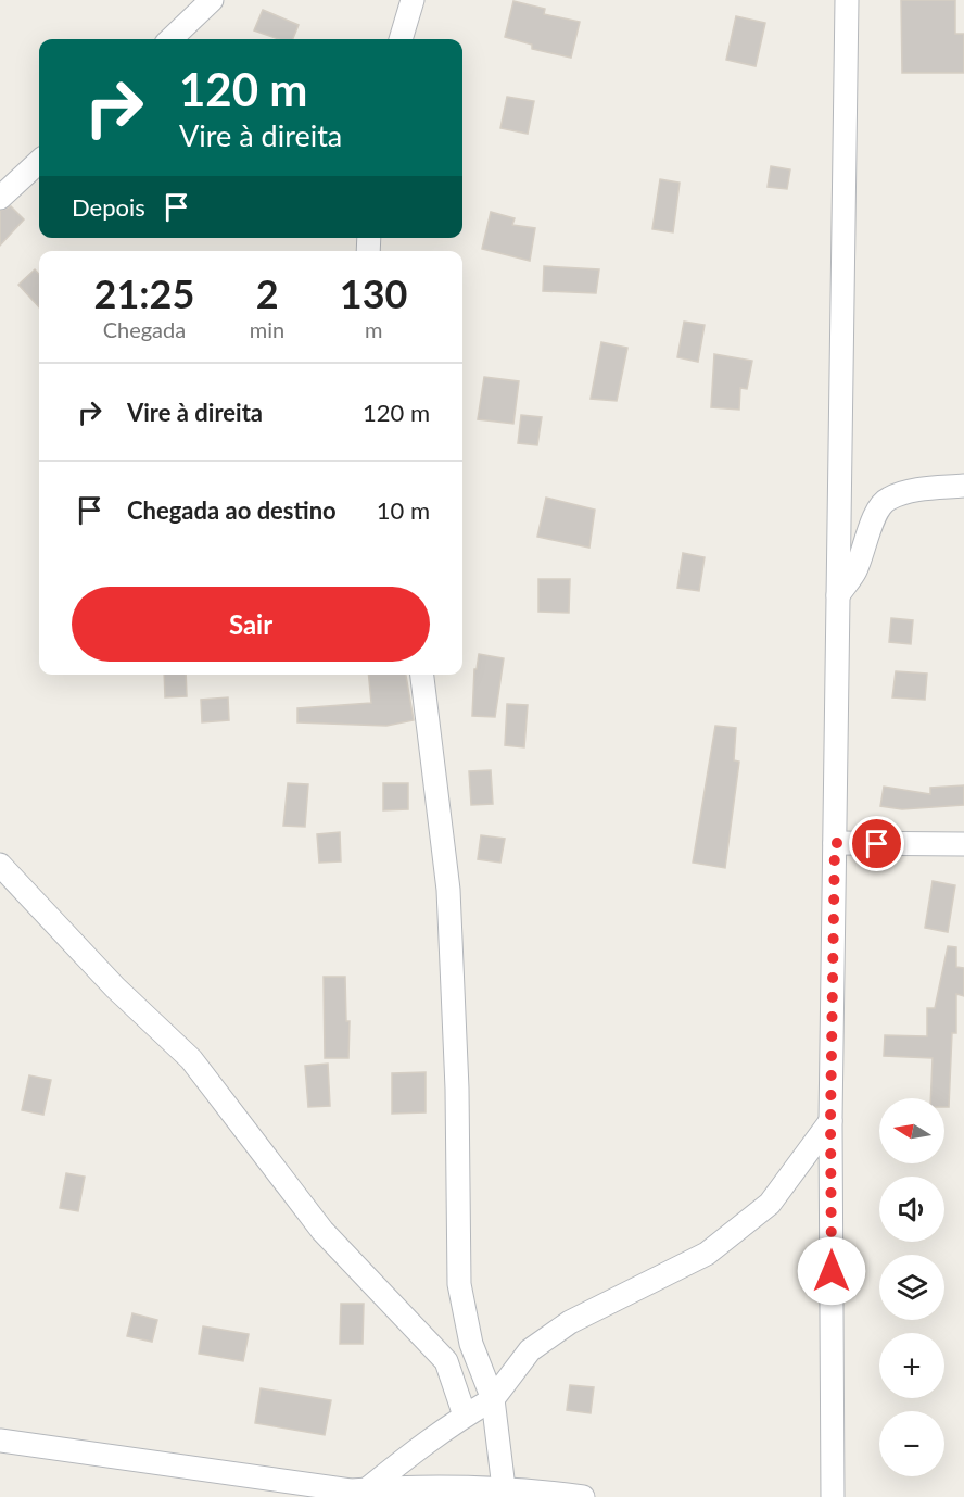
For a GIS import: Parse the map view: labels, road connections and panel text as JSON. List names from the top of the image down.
{
  "north": "left",
  "page": {
    "turn": ["120 m", "Vire à direita"],
    "then": "Depois",
    "eta": [
      "21:25",
      "Chegada",
      "2",
      "min",
      "130",
      "m"
    ],
    "list": [
      {
        "name": "Vire à direita",
        "value": "120 m"
      },
      {
        "name": "Chegada ao destino",
        "value": "10 m"
      }
    ],
    "buttons": "Sair",
    "map_buttons": ["+", "−"]
  }
}
